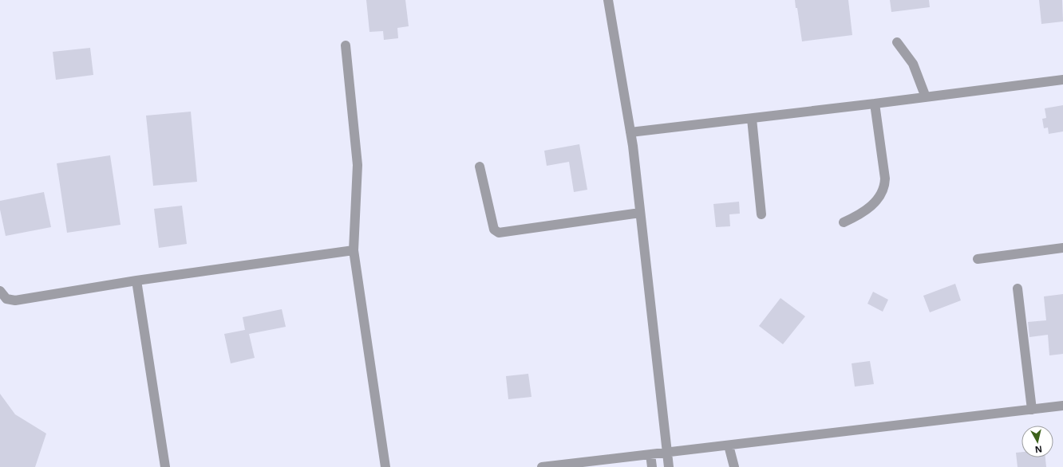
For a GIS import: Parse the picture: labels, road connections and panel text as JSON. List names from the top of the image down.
{
  "north": "bottom"
}
